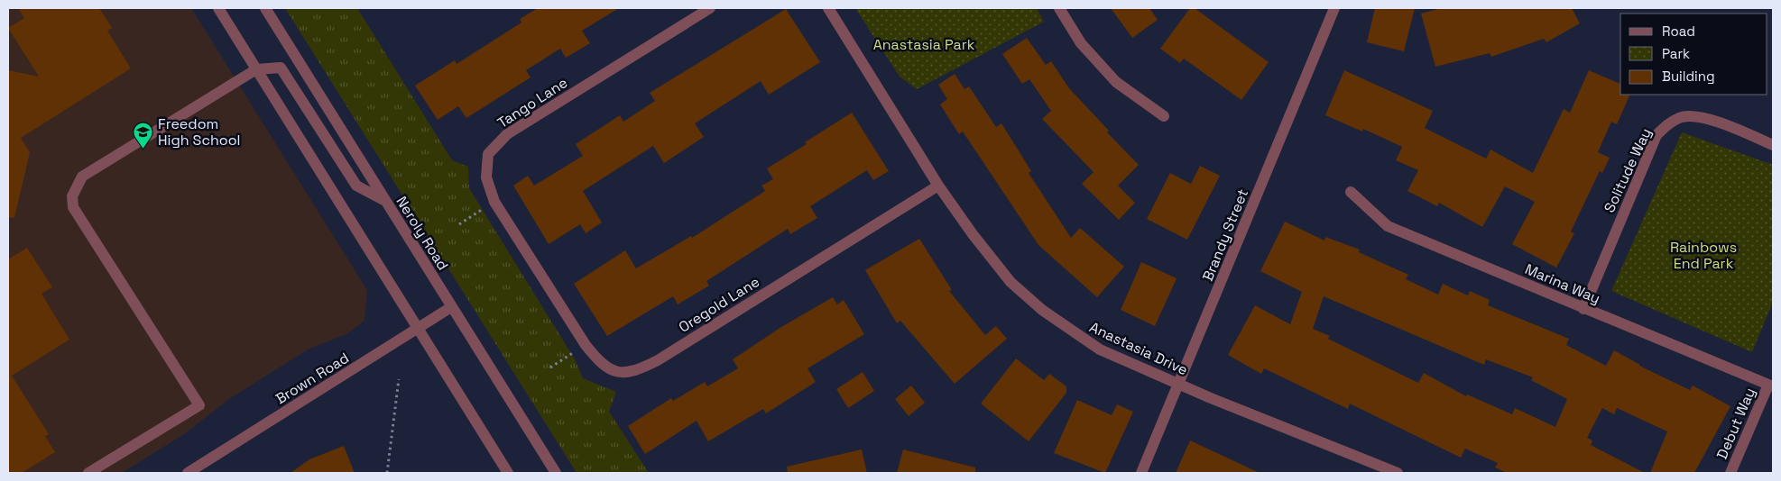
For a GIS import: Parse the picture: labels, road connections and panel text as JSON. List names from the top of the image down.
{
  "streets": {
    "street": [
      "Tango Lane",
      "Solitude Way",
      "Neroly Road",
      "Brandy Street",
      "Marina Way",
      "Oregold Lane",
      "Anastasia Drive",
      "Brown Road",
      "Debut Way"
    ]
  },
  "crossings": [
    ["Tango Lane", "Oregold Lane"],
    ["Solitude Way", "Marina Way"],
    ["Neroly Road", "Brown Road"],
    ["Brandy Street", "Anastasia Drive"],
    ["Marina Way", "Debut Way"],
    ["Oregold Lane", "Anastasia Drive"]
  ],
  "parks": ["Anastasia Park", "Rainbows End Park"],
  "places": {
    "school or university": ["Freedom High School"]
  },
  "legend": ["Road", "Park", "Building"]
}
